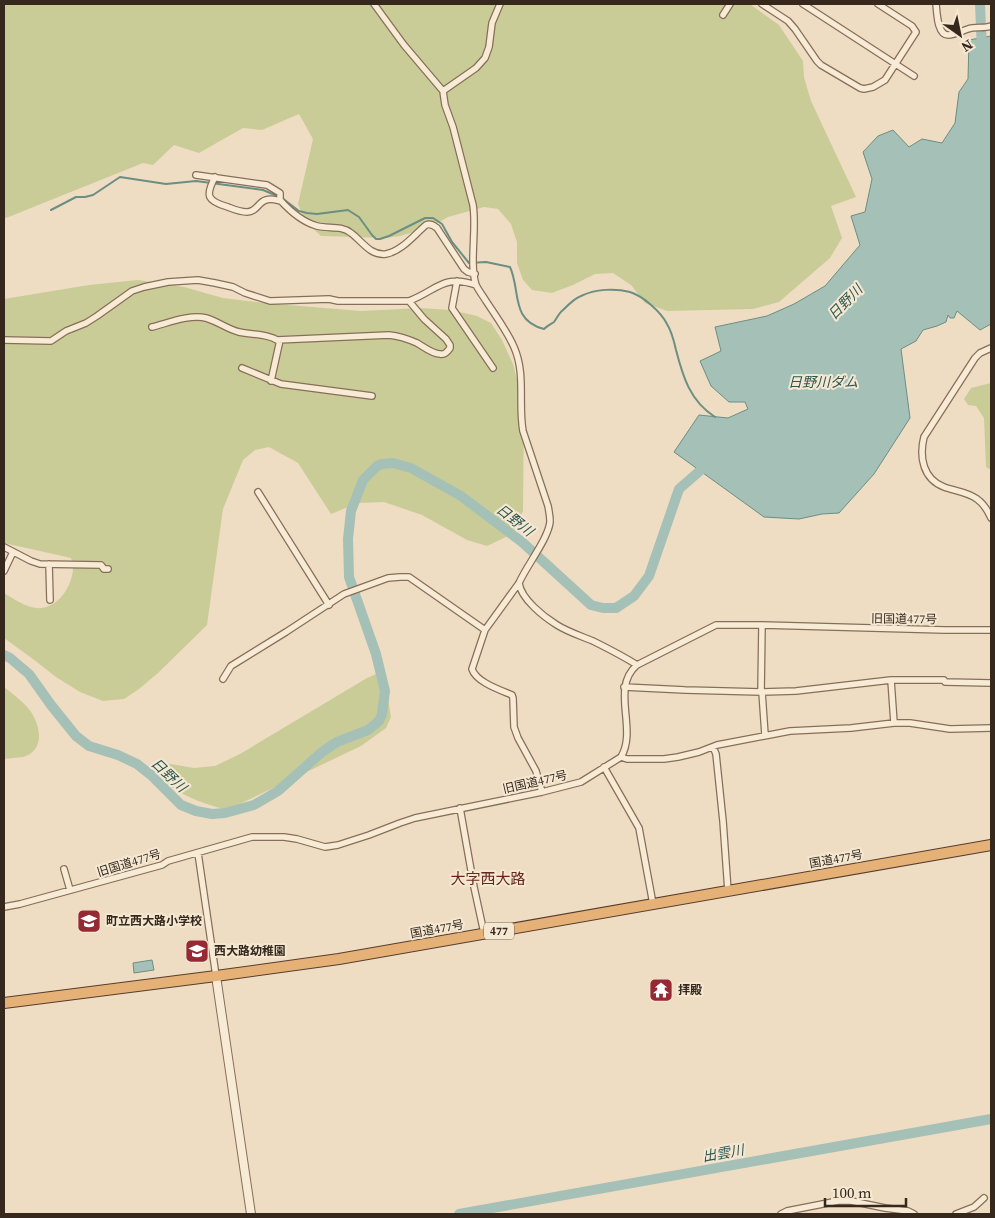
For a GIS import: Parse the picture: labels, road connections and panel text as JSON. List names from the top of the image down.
{
  "streets": {
    "highway": ["国道477号", "477"],
    "street": ["旧国道477号"]
  },
  "districts": ["大字西大路"],
  "water": ["日野川", "日野川ダム", "出雲川"],
  "places": {
    "school or university": ["町立西大路小学校", "西大路幼稚園"],
    "temple": ["拝殿"]
  },
  "scale_bar": "100 m",
  "north": "bottom right"
}
